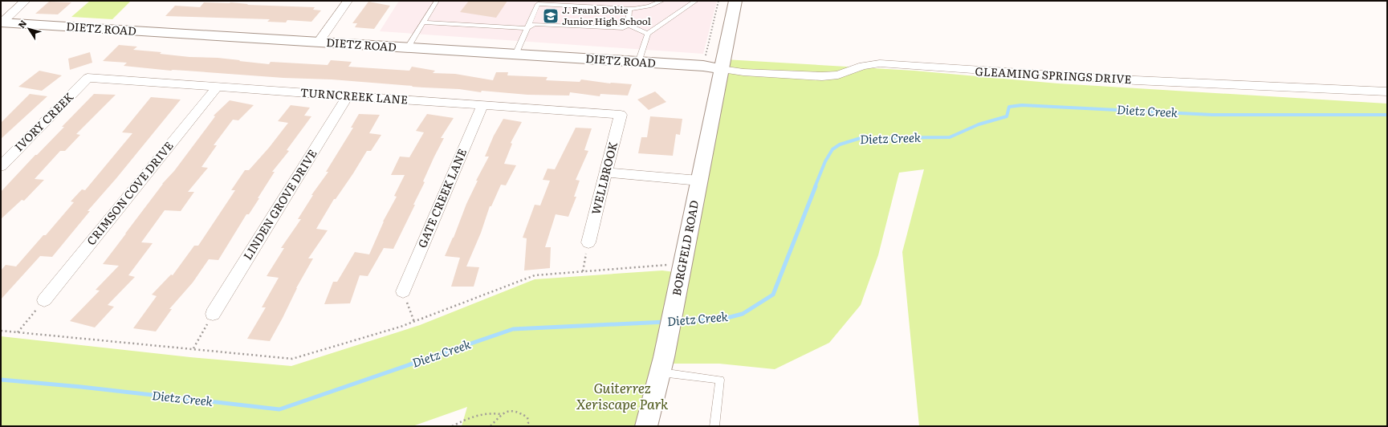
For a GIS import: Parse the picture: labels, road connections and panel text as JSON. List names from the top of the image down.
{
  "streets": {
    "street": [
      "DIETZ ROAD",
      "GLEAMING SPRINGS DRIVE",
      "TURNCREEK LANE",
      "IVORY CREEK",
      "WELLBROOK",
      "CRIMSON COVE DRIVE",
      "GATE CREEK LANE",
      "LINDEN GROVE DRIVE",
      "BORGFELD ROAD"
    ]
  },
  "crossings": [
    ["DIETZ ROAD", "GLEAMING SPRINGS DRIVE"],
    ["DIETZ ROAD", "BORGFELD ROAD"],
    ["GLEAMING SPRINGS DRIVE", "BORGFELD ROAD"],
    ["TURNCREEK LANE", "IVORY CREEK"],
    ["TURNCREEK LANE", "WELLBROOK"],
    ["TURNCREEK LANE", "CRIMSON COVE DRIVE"],
    ["TURNCREEK LANE", "GATE CREEK LANE"],
    ["TURNCREEK LANE", "LINDEN GROVE DRIVE"]
  ],
  "water": ["Dietz Creek"],
  "parks": ["Guiterrez Xeriscape Park"],
  "places": {
    "school or university": ["J. Frank Dobie Junior High School"]
  },
  "north": "top left"
}
